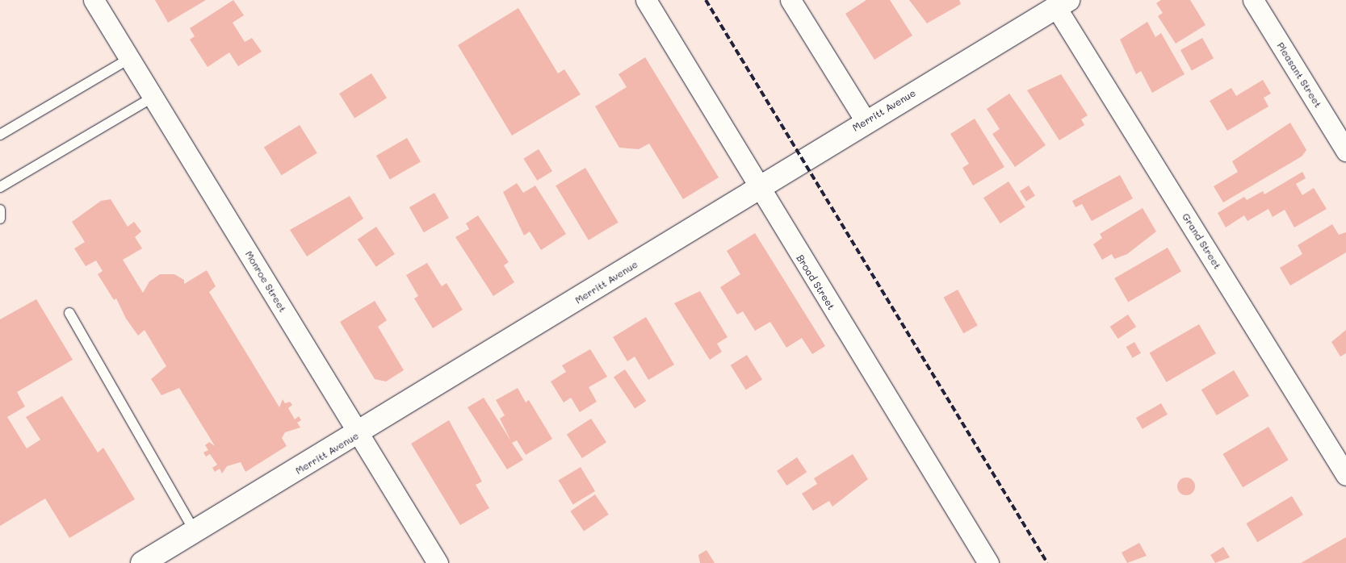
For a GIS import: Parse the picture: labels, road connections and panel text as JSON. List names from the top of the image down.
{
  "streets": {
    "street": [
      "Pleasant Street",
      "Merritt Avenue",
      "Grand Street",
      "Monroe Street",
      "Broad Street"
    ]
  },
  "crossings": [
    ["Merritt Avenue", "Grand Street"],
    ["Merritt Avenue", "Monroe Street"],
    ["Merritt Avenue", "Broad Street"]
  ]
}
